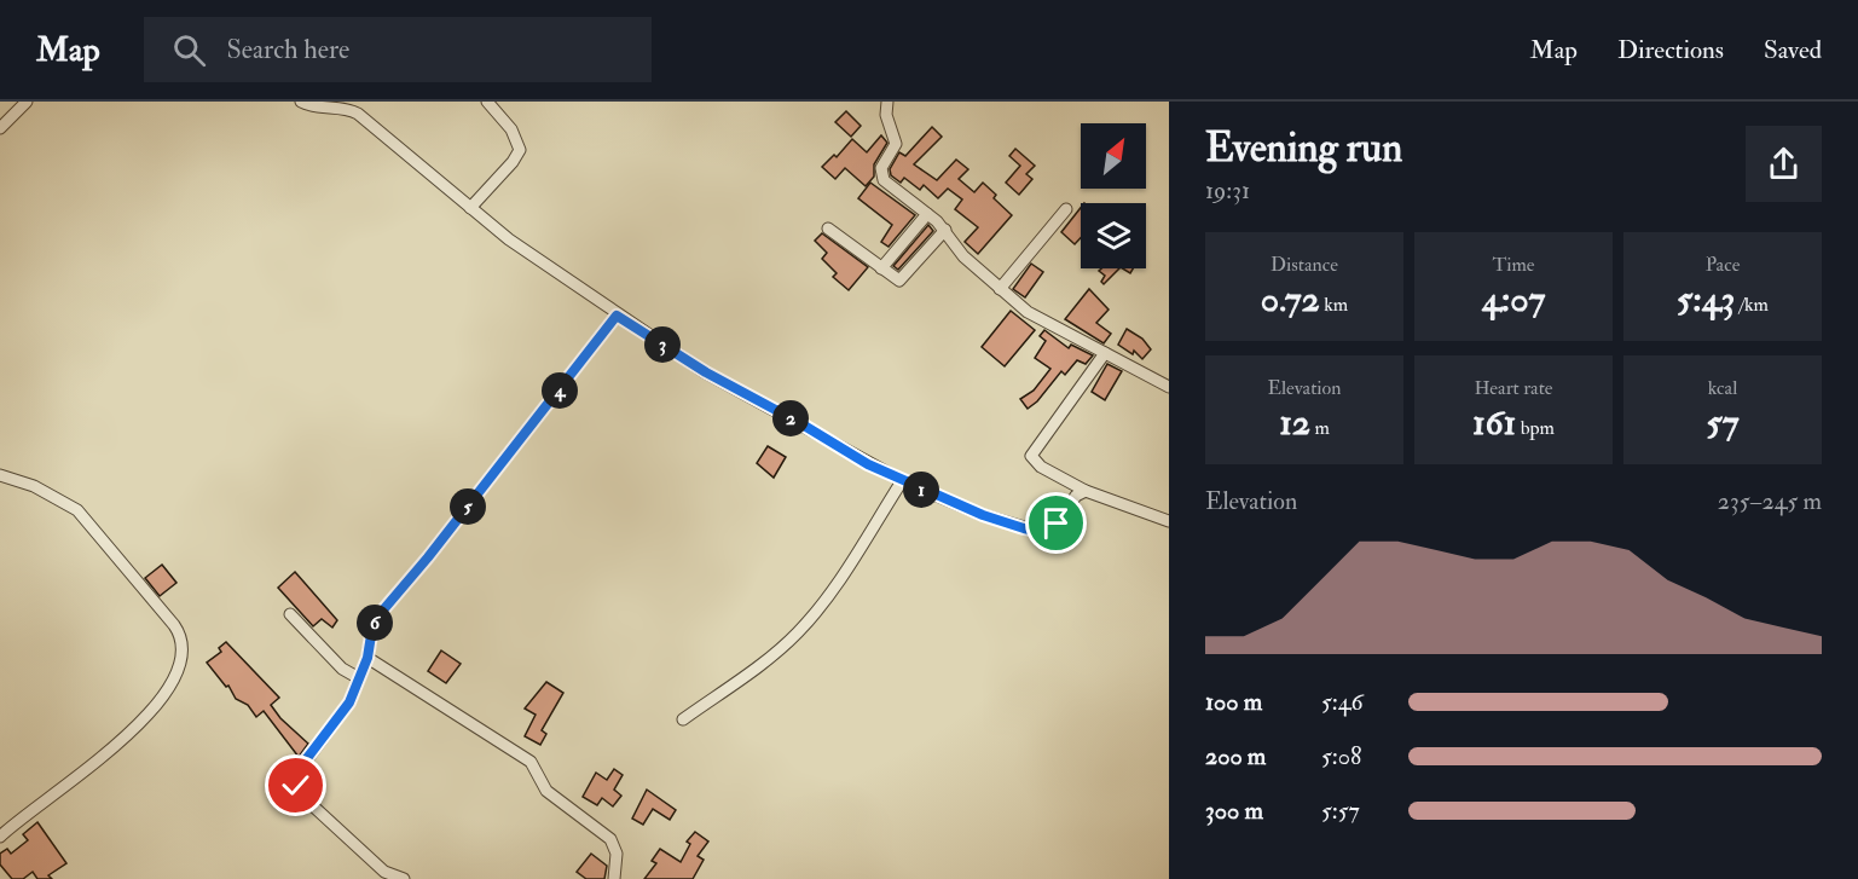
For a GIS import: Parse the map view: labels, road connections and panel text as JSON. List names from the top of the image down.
{
  "north": "top right",
  "page": {
    "header": "Map",
    "search": "Search here",
    "nav": ["Map", "Directions", "Saved"],
    "heading": ["Evening run", "19:31"],
    "stats": [
      ["Distance", "0.72 km"],
      ["Time", "4:07"],
      ["Pace", "5:43 /km"],
      ["Elevation", "12 m"],
      ["Heart rate", "161 bpm"],
      ["kcal", "57"]
    ],
    "pins": [
      "3",
      "4",
      "2",
      "1",
      "5",
      "6"
    ],
    "chart": ["Elevation", "235–245 m"],
    "list": [
      {
        "name": "100 m",
        "note": "5:46"
      },
      {
        "name": "200 m",
        "note": "5:08"
      },
      {
        "name": "300 m",
        "note": "5:57"
      }
    ]
  }
}
